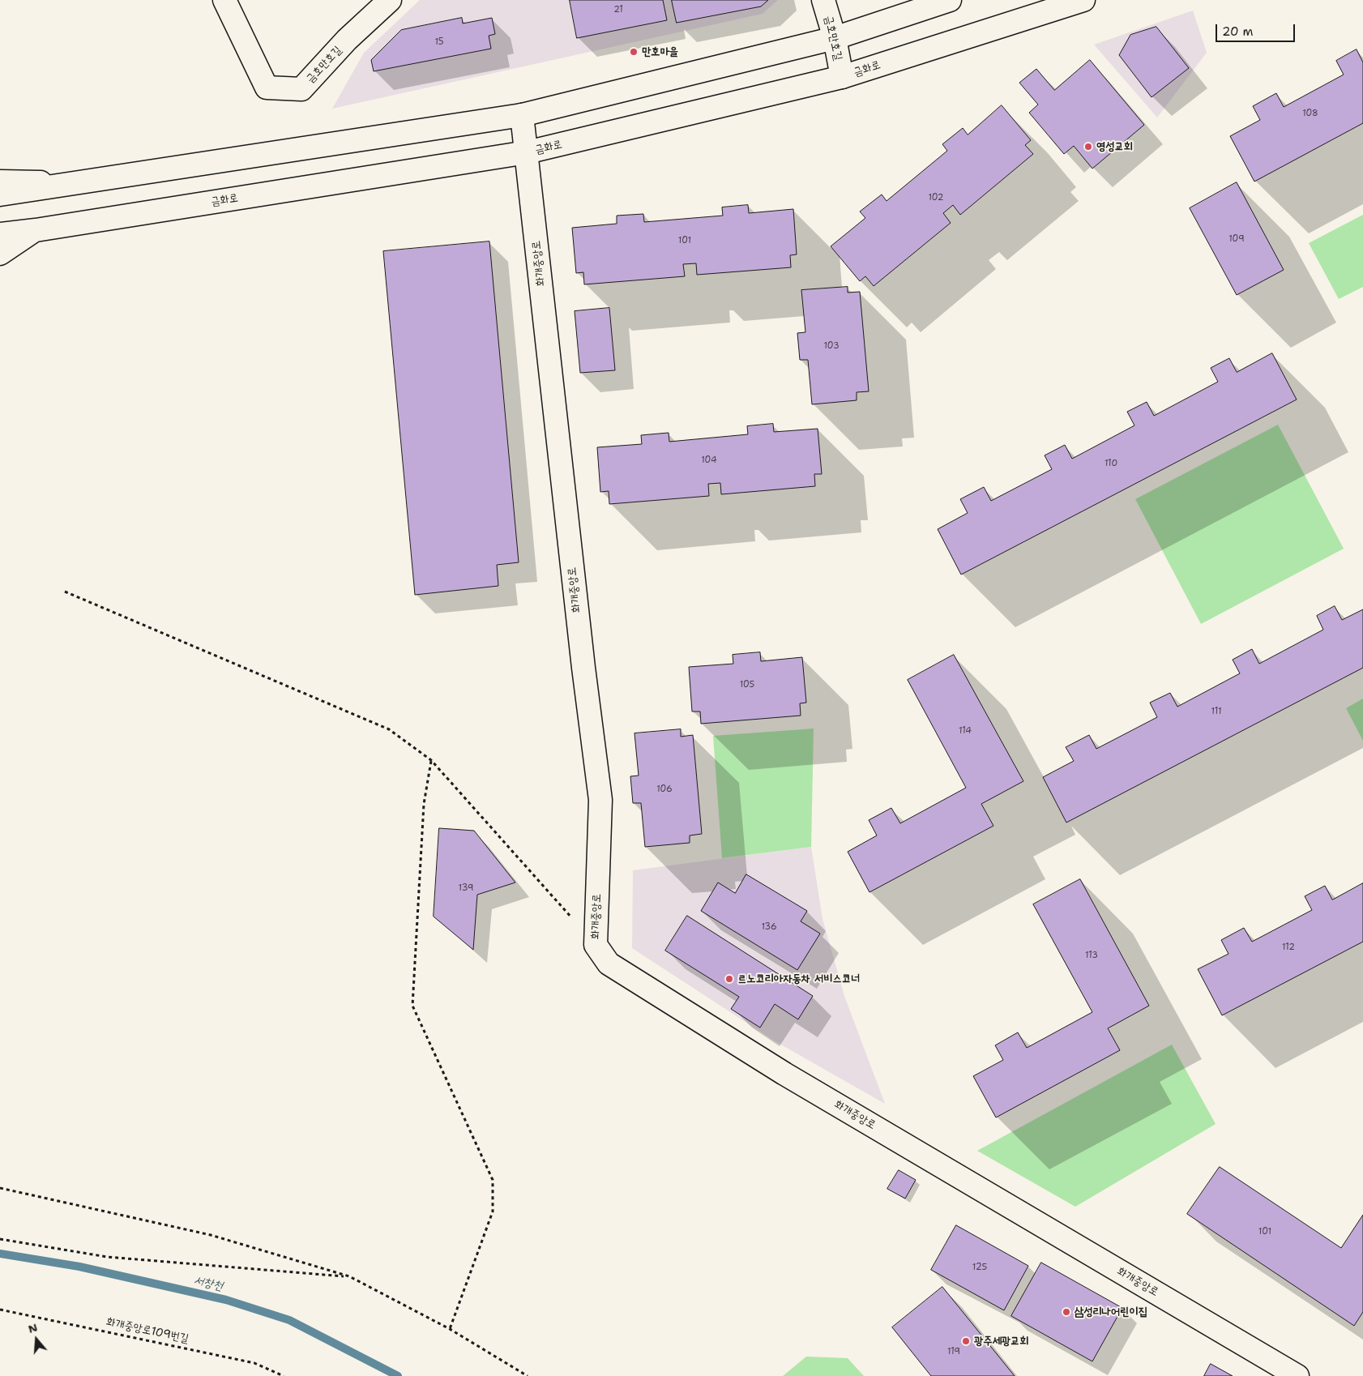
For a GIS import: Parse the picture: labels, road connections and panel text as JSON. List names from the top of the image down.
{
  "streets": {
    "main road": ["금호만호길", "금화로", "화개중앙로"],
    "path": ["화개중앙로109번길"]
  },
  "crossings": [
    ["금호만호길", "금화로"],
    ["금화로", "화개중앙로"]
  ],
  "water": ["서창천"],
  "places": [
    "만호마을",
    "영성교회",
    "르노코리아자동차 서비스코너",
    "삼성리나어린이집",
    "광주세광교회"
  ],
  "house_numbers": [
    "21",
    "15",
    "108",
    "102",
    "109",
    "101",
    "103",
    "104",
    "110",
    "105",
    "111",
    "114",
    "106",
    "139",
    "136",
    "112",
    "113",
    "101",
    "125",
    "119"
  ],
  "scale_bar": "20 m",
  "north": "top"
}
